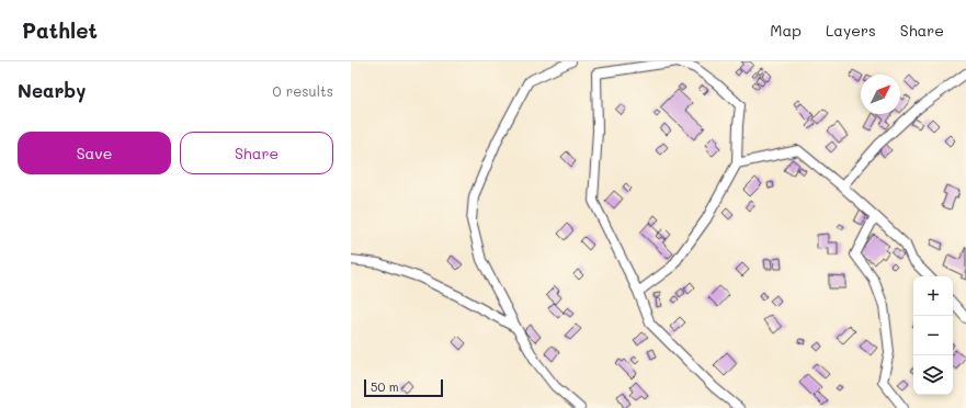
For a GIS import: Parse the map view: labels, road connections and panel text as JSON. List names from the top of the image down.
{
  "scale_bar": "50 m",
  "north": "top right",
  "page": {
    "header": "Pathlet",
    "nav": ["Map", "Layers", "Share"],
    "heading": ["Nearby", "0 results"],
    "buttons": ["Save", "Share"],
    "map_buttons": ["+", "−"],
    "scale": "50 m"
  }
}
